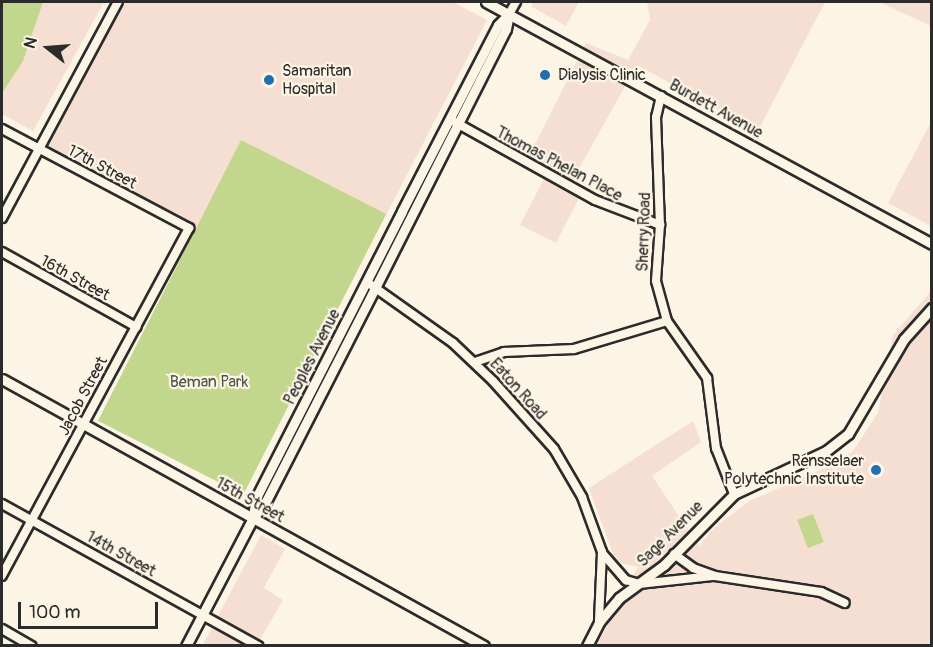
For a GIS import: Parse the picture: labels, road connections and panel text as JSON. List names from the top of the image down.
{
  "streets": {
    "street": [
      "Burdett Avenue",
      "Thomas Phelan Place",
      "17th Street",
      "Sherry Road",
      "16th Street",
      "Peoples Avenue",
      "Eaton Road",
      "Jacob Street",
      "15th Street",
      "Sage Avenue",
      "14th Street"
    ]
  },
  "crossings": [
    ["Burdett Avenue", "Sherry Road"],
    ["Burdett Avenue", "Peoples Avenue"],
    ["Thomas Phelan Place", "Sherry Road"],
    ["Thomas Phelan Place", "Peoples Avenue"],
    ["17th Street", "Jacob Street"],
    ["Sherry Road", "Sage Avenue"],
    ["16th Street", "Jacob Street"],
    ["Peoples Avenue", "Eaton Road"],
    ["Peoples Avenue", "15th Street"],
    ["Peoples Avenue", "14th Street"],
    ["Eaton Road", "Sage Avenue"],
    ["Jacob Street", "15th Street"],
    ["Jacob Street", "14th Street"]
  ],
  "parks": ["Beman Park"],
  "places": ["Dialysis Clinic", "Samaritan Hospital", "Rensselaer Polytechnic Institute"],
  "scale_bar": "100 m",
  "north": "left"
}
